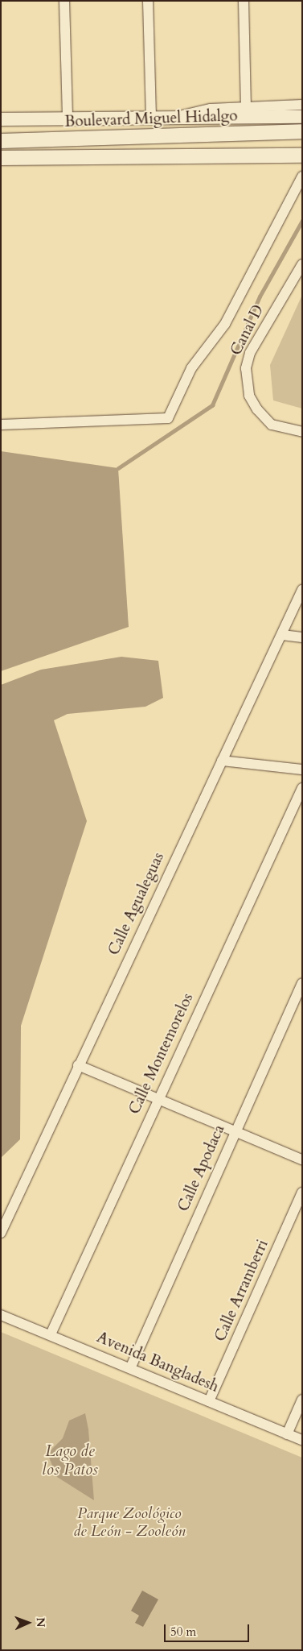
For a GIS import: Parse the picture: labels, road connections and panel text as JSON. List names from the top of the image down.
{
  "streets": {
    "main road": ["Boulevard Miguel Hidalgo"],
    "street": [
      "Canal D",
      "Calle Agualeguas",
      "Calle Montemorelos",
      "Calle Apodaca",
      "Calle Arramberri",
      "Avenida Bangladesh"
    ]
  },
  "crossings": [
    ["Calle Montemorelos", "Avenida Bangladesh"],
    ["Calle Apodaca", "Avenida Bangladesh"],
    ["Calle Arramberri", "Avenida Bangladesh"]
  ],
  "water": ["Lago de los Patos"],
  "parks": ["Parque Zoológico de León - Zooleón"],
  "scale_bar": "50 m",
  "north": "right"
}
